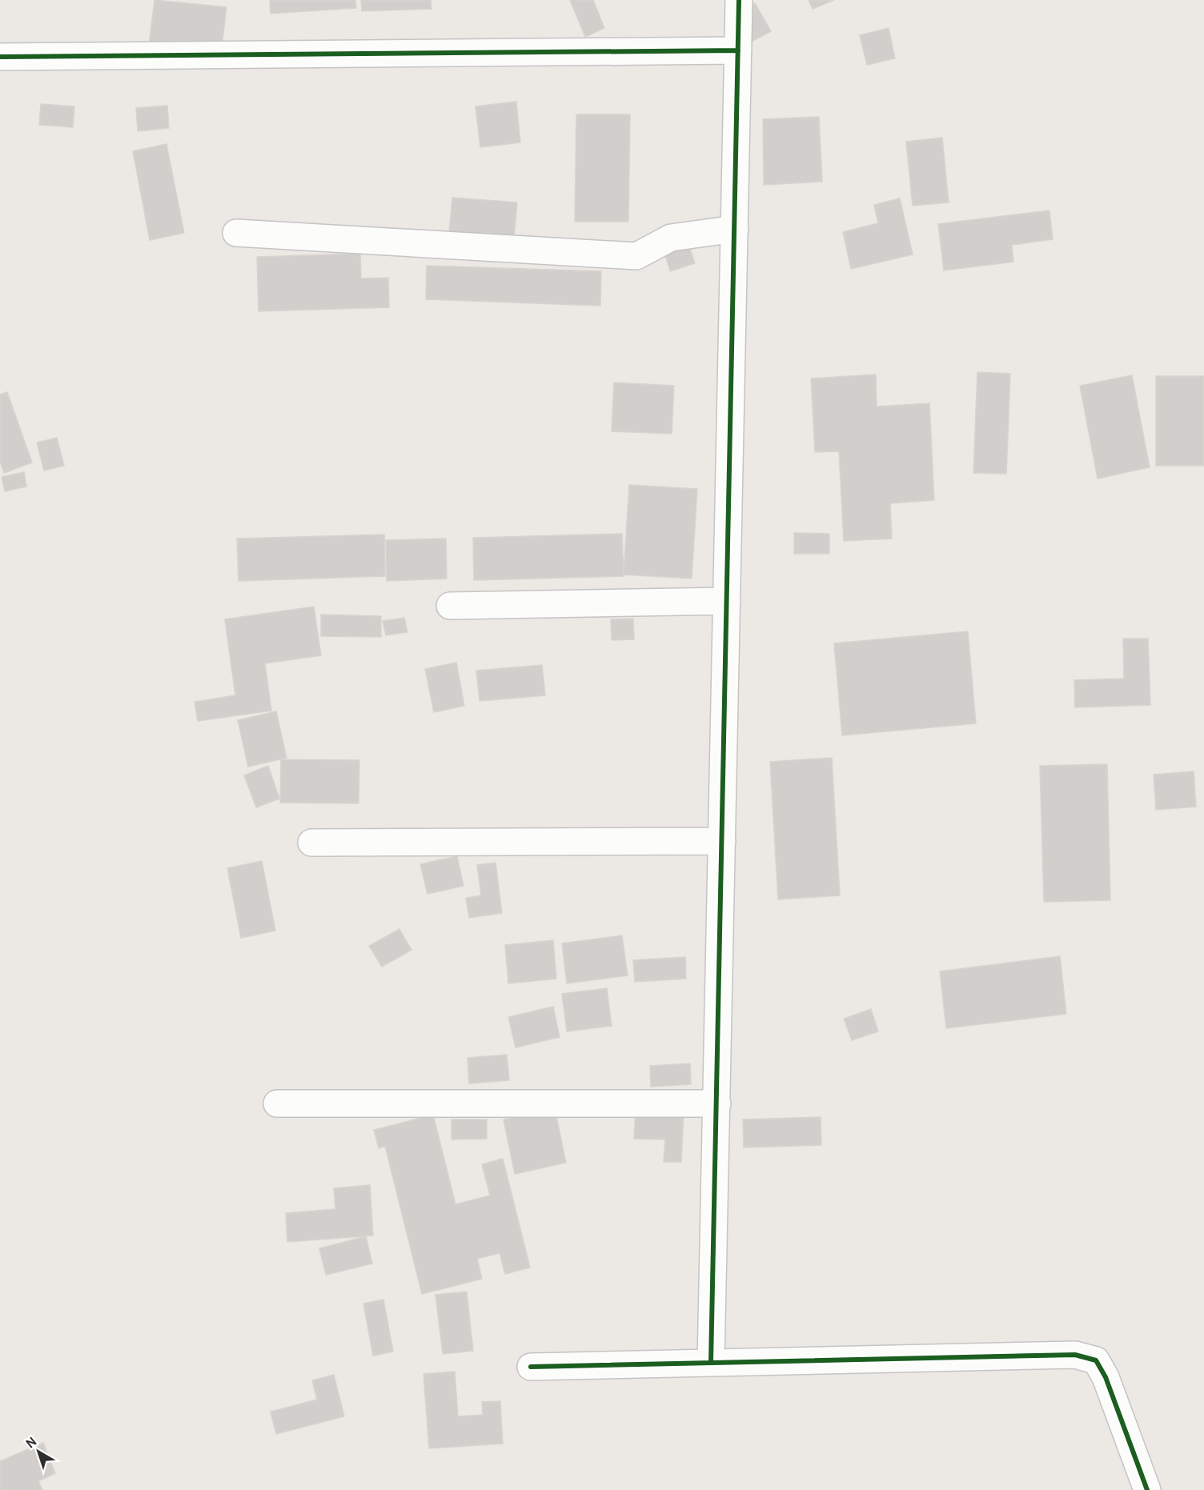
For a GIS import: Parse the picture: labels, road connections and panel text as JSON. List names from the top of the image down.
{
  "north": "top left"
}
